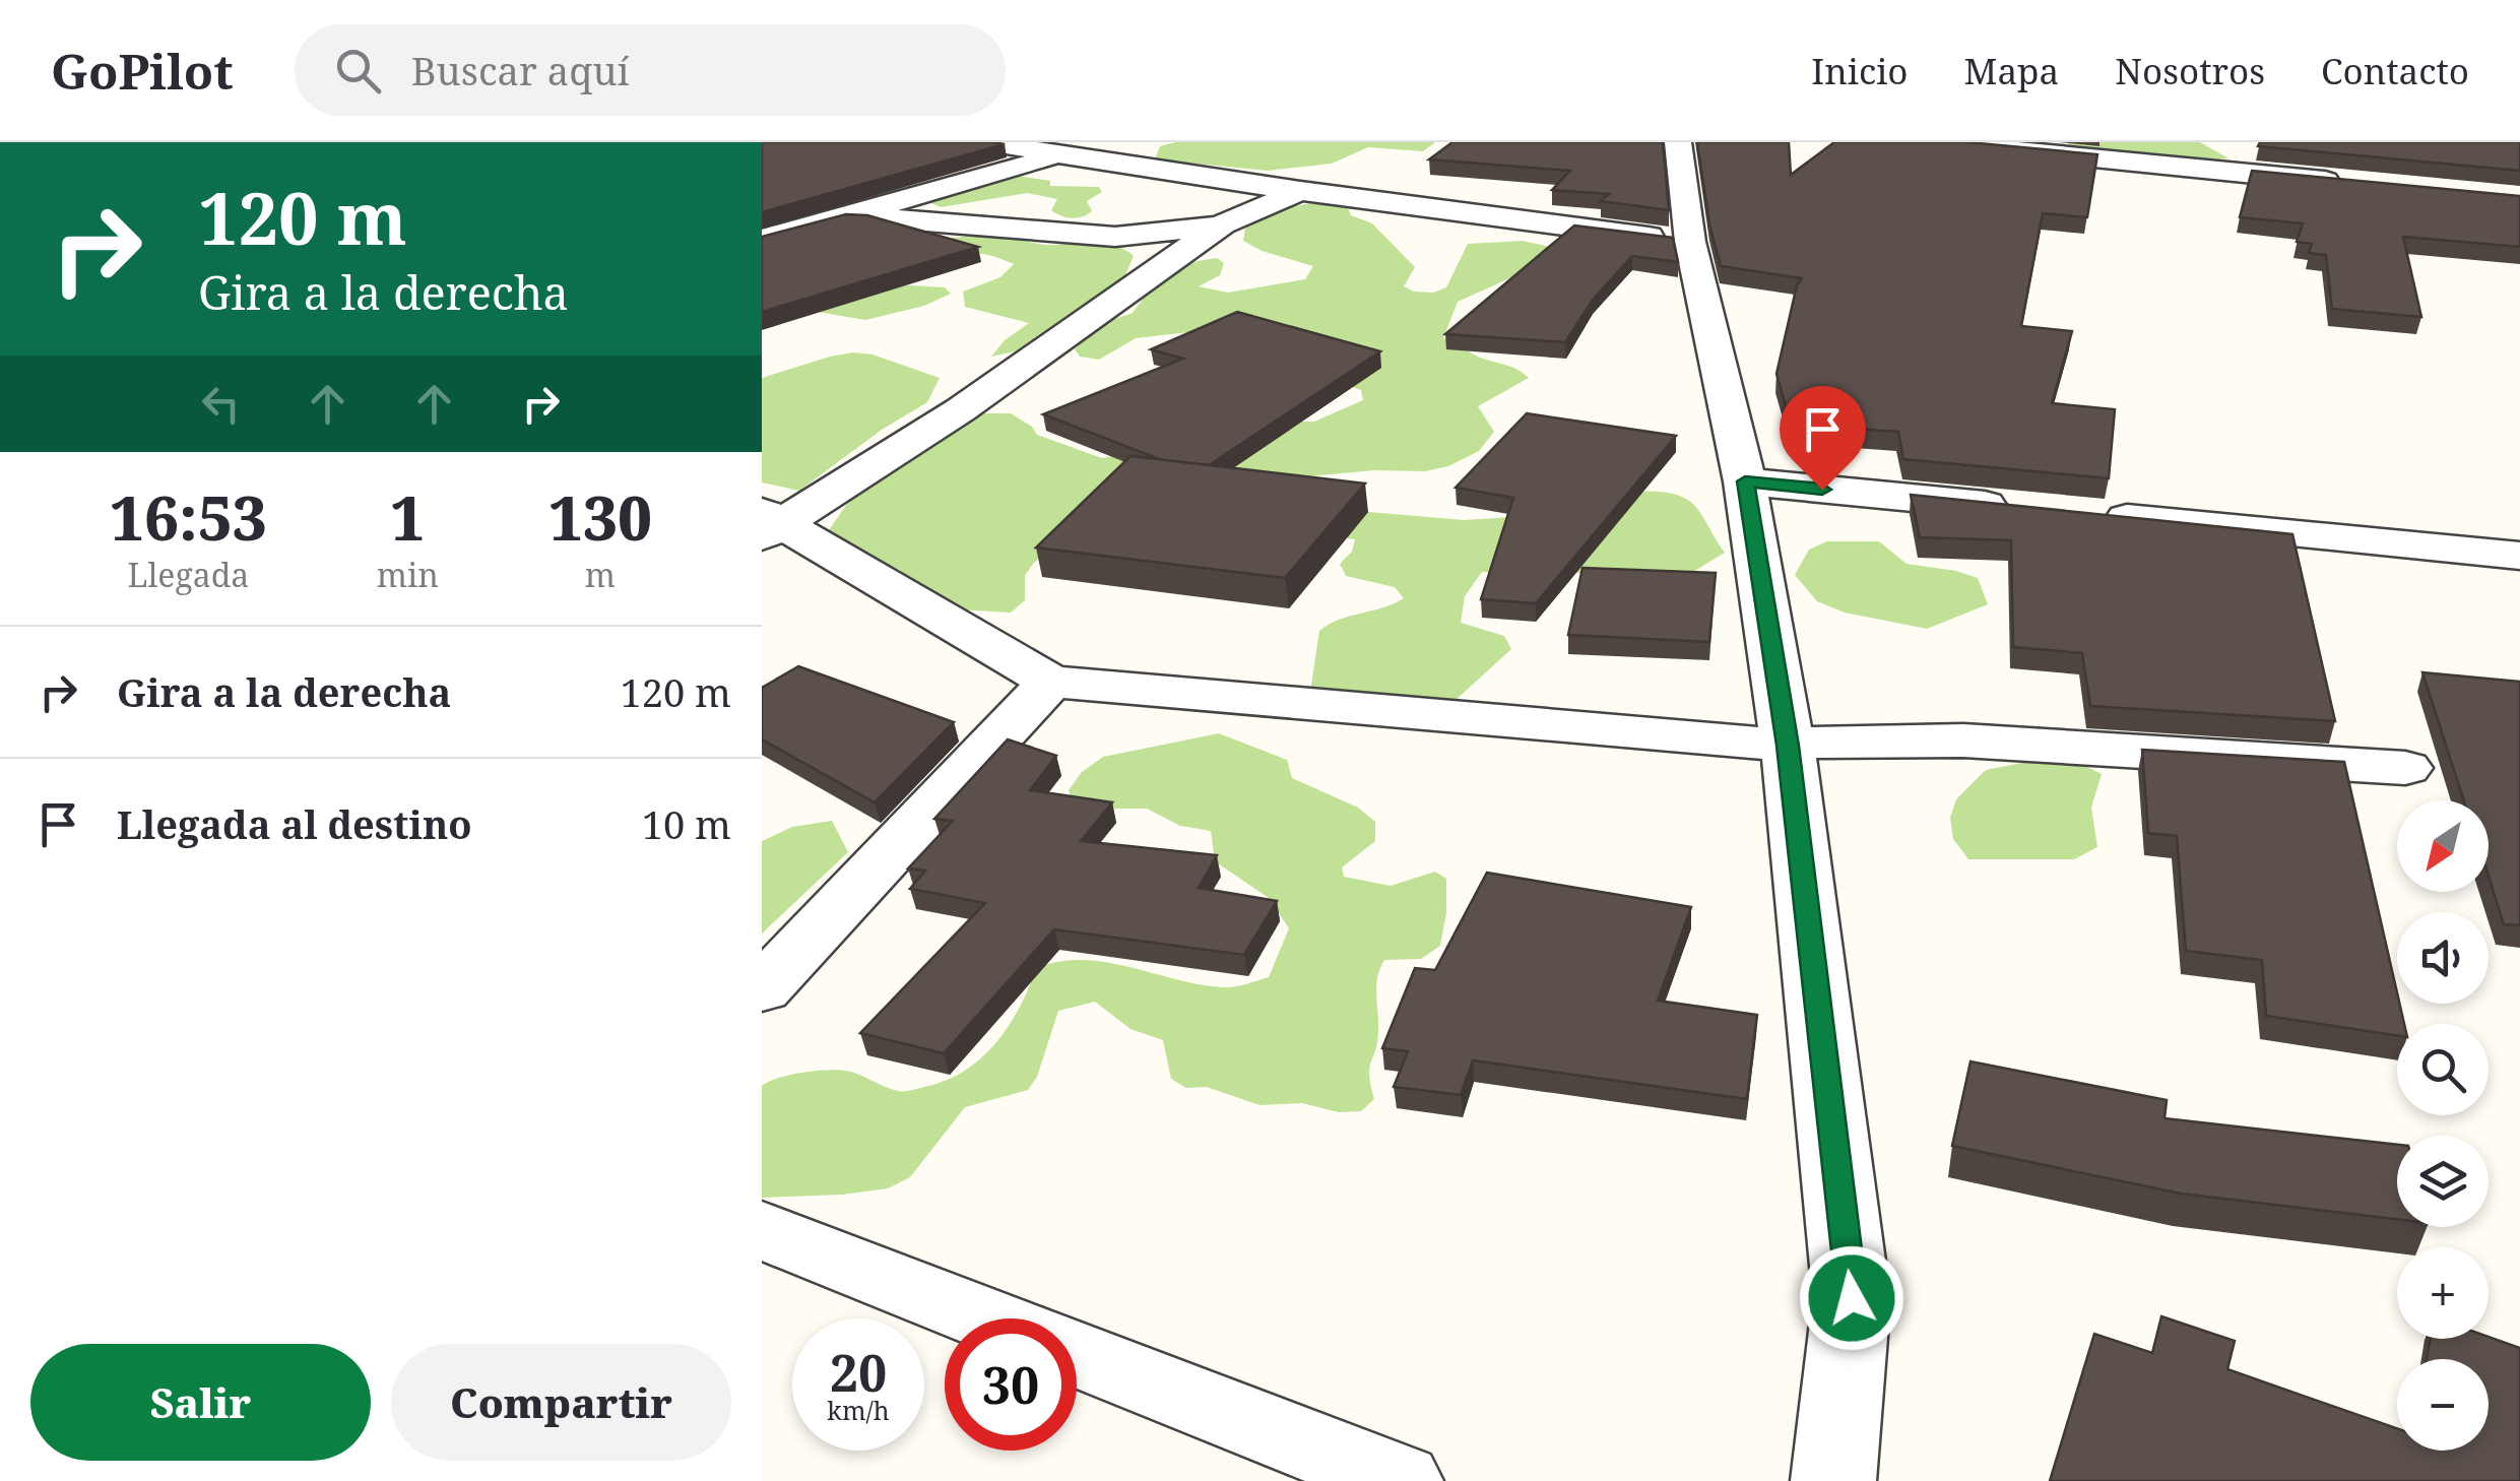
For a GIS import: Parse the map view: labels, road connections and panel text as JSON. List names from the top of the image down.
{
  "north": "bottom left",
  "page": {
    "header": "GoPilot",
    "search": "Buscar aquí",
    "nav": [
      "Inicio",
      "Mapa",
      "Nosotros",
      "Contacto"
    ],
    "turn": ["120 m", "Gira a la derecha"],
    "eta": [
      "16:53",
      "Llegada",
      "1",
      "min",
      "130",
      "m"
    ],
    "list": [
      {
        "name": "Gira a la derecha",
        "value": "120 m"
      },
      {
        "name": "Llegada al destino",
        "value": "10 m"
      }
    ],
    "map_buttons": ["+", "−"],
    "speed": "20 km/h",
    "limit": "30",
    "buttons": ["Salir", "Compartir"]
  }
}
